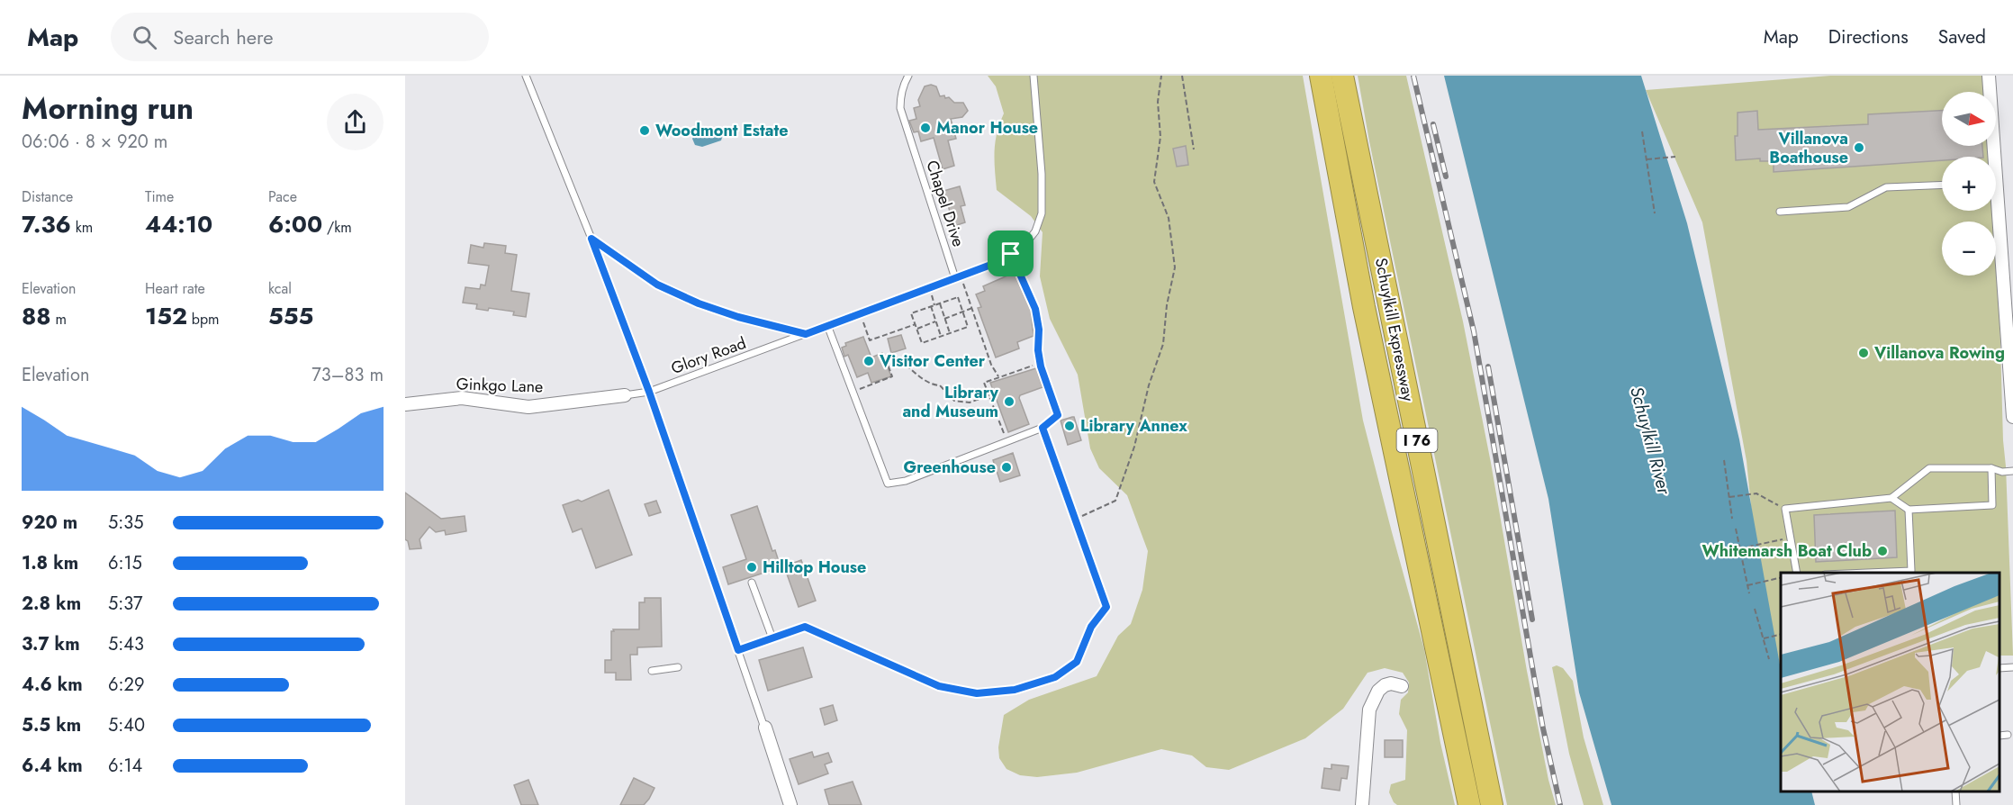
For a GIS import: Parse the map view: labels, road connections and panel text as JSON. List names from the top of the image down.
{
  "streets": {
    "highway": ["Schuylkill Expressway", "I 76"],
    "street": ["Ginkgo Lane"],
    "lane": ["Chapel Drive", "Glory Road"]
  },
  "crossings": [
    ["Chapel Drive", "Glory Road"],
    ["Glory Road", "Ginkgo Lane"]
  ],
  "water": ["Schuylkill River"],
  "places": [
    "Manor House",
    "Woodmont Estate",
    "Villanova Boathouse",
    "Villanova Rowing",
    "Visitor Center",
    "Library and Museum",
    "Library Annex",
    "Greenhouse",
    "Whitemarsh Boat Club",
    "Hilltop House"
  ],
  "north": "right",
  "page": {
    "header": "Map",
    "search": "Search here",
    "nav": ["Map", "Directions", "Saved"],
    "heading": ["Morning run", "06:06 · 8 × 920 m"],
    "map_buttons": ["+", "−"],
    "stats": [
      ["Distance", "7.36 km"],
      ["Time", "44:10"],
      ["Pace", "6:00 /km"],
      ["Elevation", "88 m"],
      ["Heart rate", "152 bpm"],
      ["kcal", "555"]
    ],
    "chart": ["Elevation", "73–83 m"],
    "list": [
      {
        "name": "920 m",
        "note": "5:35"
      },
      {
        "name": "1.8 km",
        "note": "6:15"
      },
      {
        "name": "2.8 km",
        "note": "5:37"
      },
      {
        "name": "3.7 km",
        "note": "5:43"
      },
      {
        "name": "4.6 km",
        "note": "6:29"
      },
      {
        "name": "5.5 km",
        "note": "5:40"
      },
      {
        "name": "6.4 km",
        "note": "6:14"
      }
    ]
  }
}
